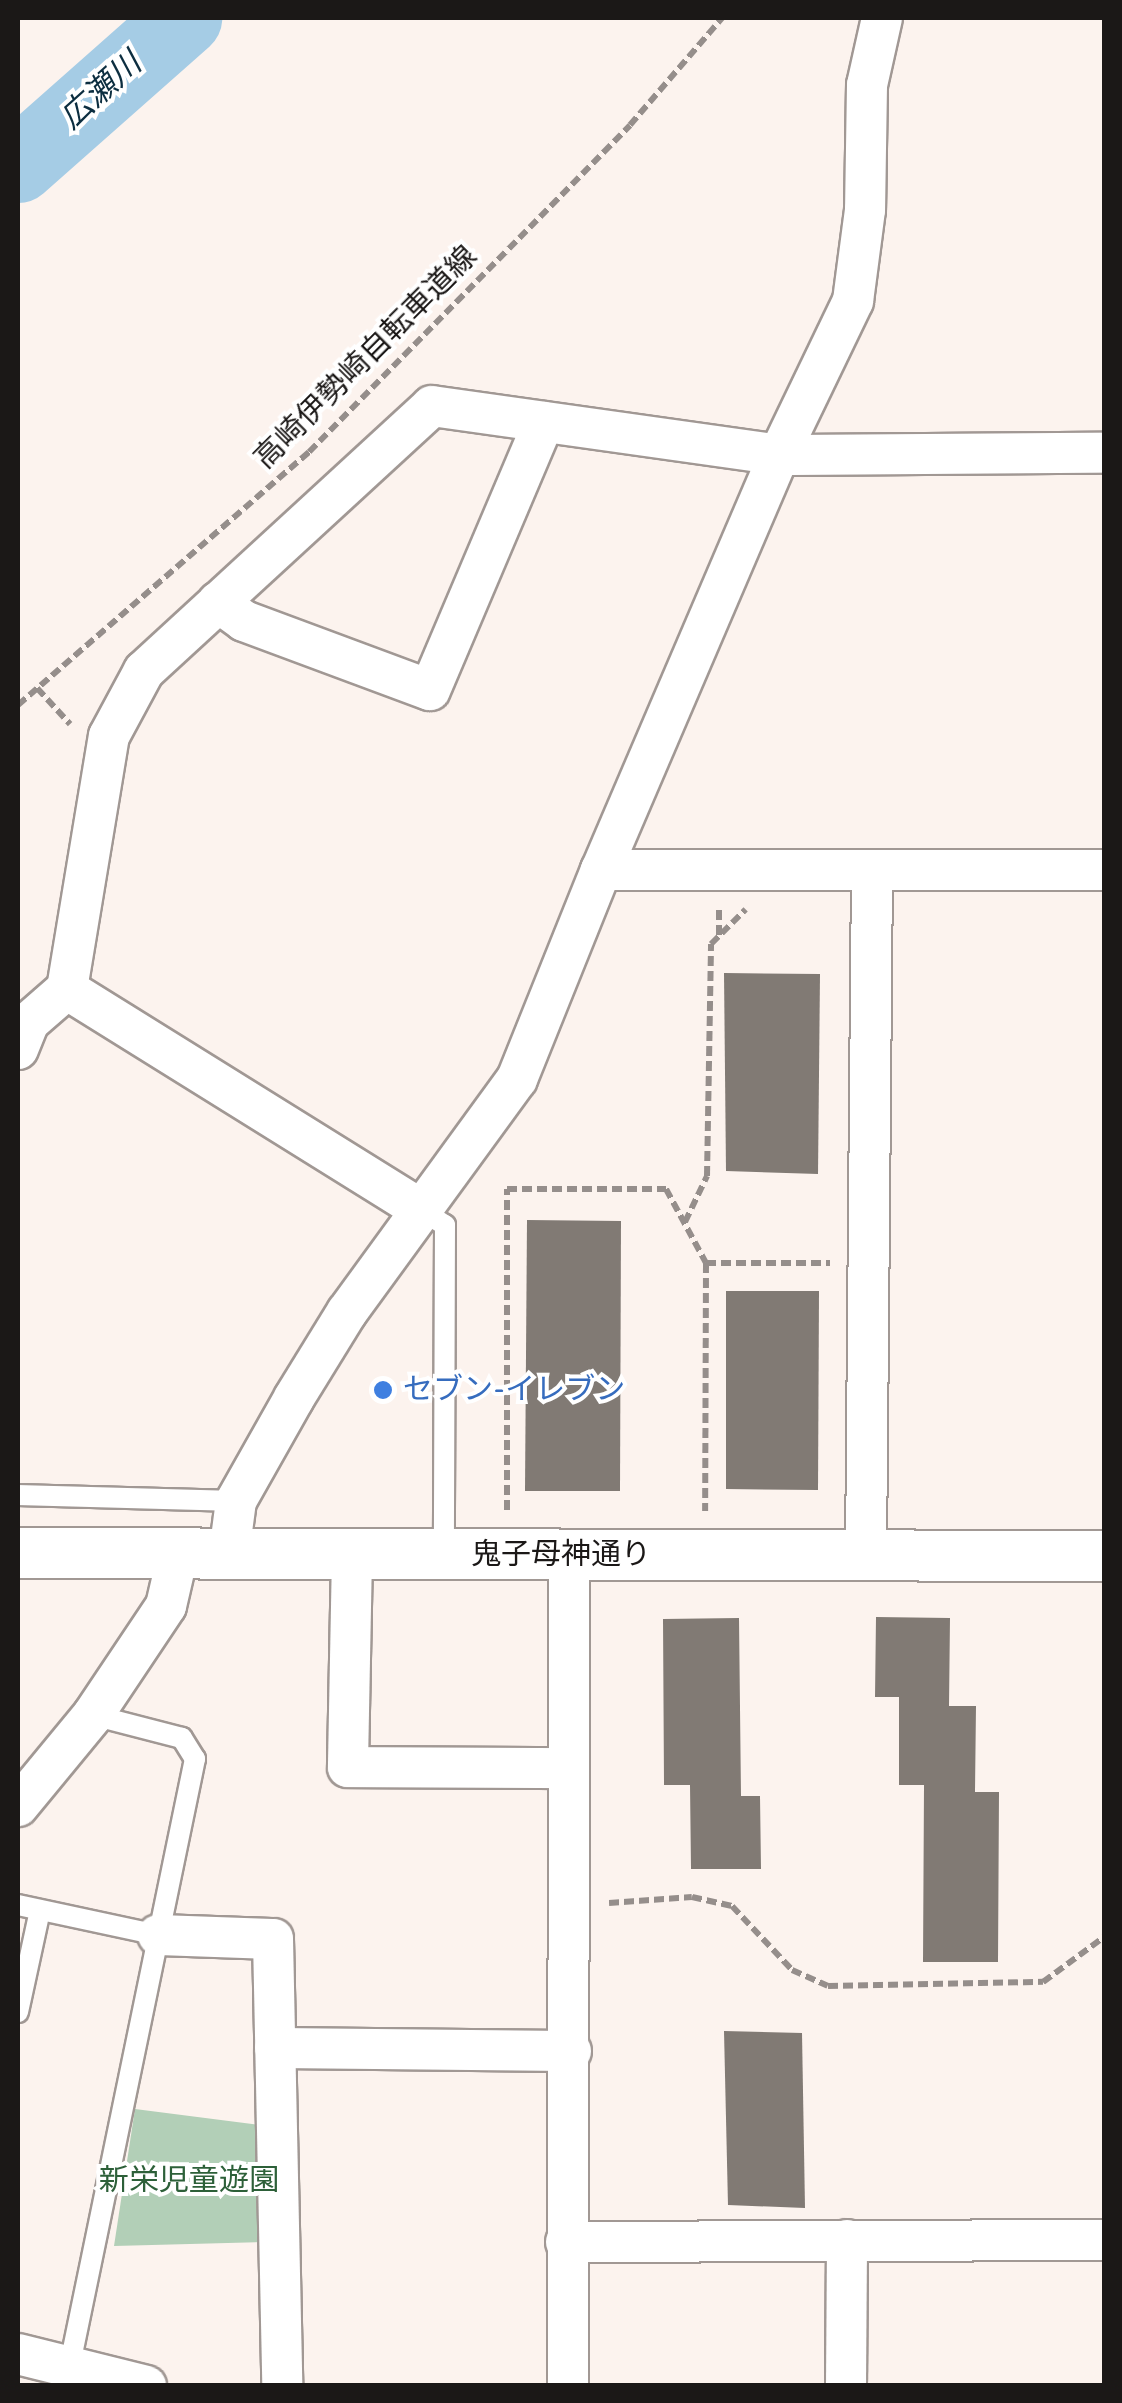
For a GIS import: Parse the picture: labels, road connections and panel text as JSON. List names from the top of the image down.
{
  "streets": {
    "street": ["鬼子母神通り"],
    "path": ["高崎伊勢崎自転車道線"]
  },
  "water": ["広瀬川"],
  "parks": ["新栄児童遊園"],
  "places": ["セブン-イレブン"]
}
